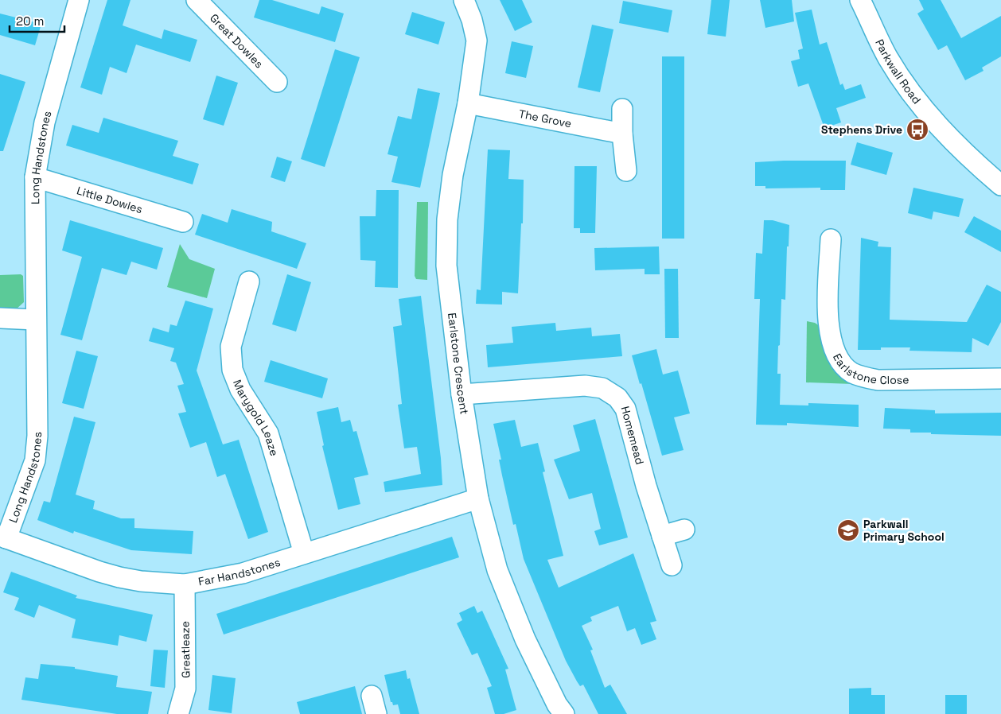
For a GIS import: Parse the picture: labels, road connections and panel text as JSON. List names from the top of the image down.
{
  "streets": {
    "street": [
      "Great Dowles",
      "Parkwall Road",
      "The Grove",
      "Long Handstones",
      "Little Dowles",
      "Earlstone Crescent",
      "Earlstone Close",
      "Marygold Leaze",
      "Homemead",
      "Far Handstones",
      "Greatleaze"
    ]
  },
  "crossings": [
    ["The Grove", "Earlstone Crescent"],
    ["Long Handstones", "Little Dowles"],
    ["Long Handstones", "Far Handstones"],
    ["Earlstone Crescent", "Homemead"],
    ["Earlstone Crescent", "Far Handstones"],
    ["Marygold Leaze", "Far Handstones"],
    ["Far Handstones", "Greatleaze"]
  ],
  "places": {
    "bus stop": ["Stephens Drive"],
    "school or university": ["Parkwall Primary School"]
  },
  "scale_bar": "20 m"
}
